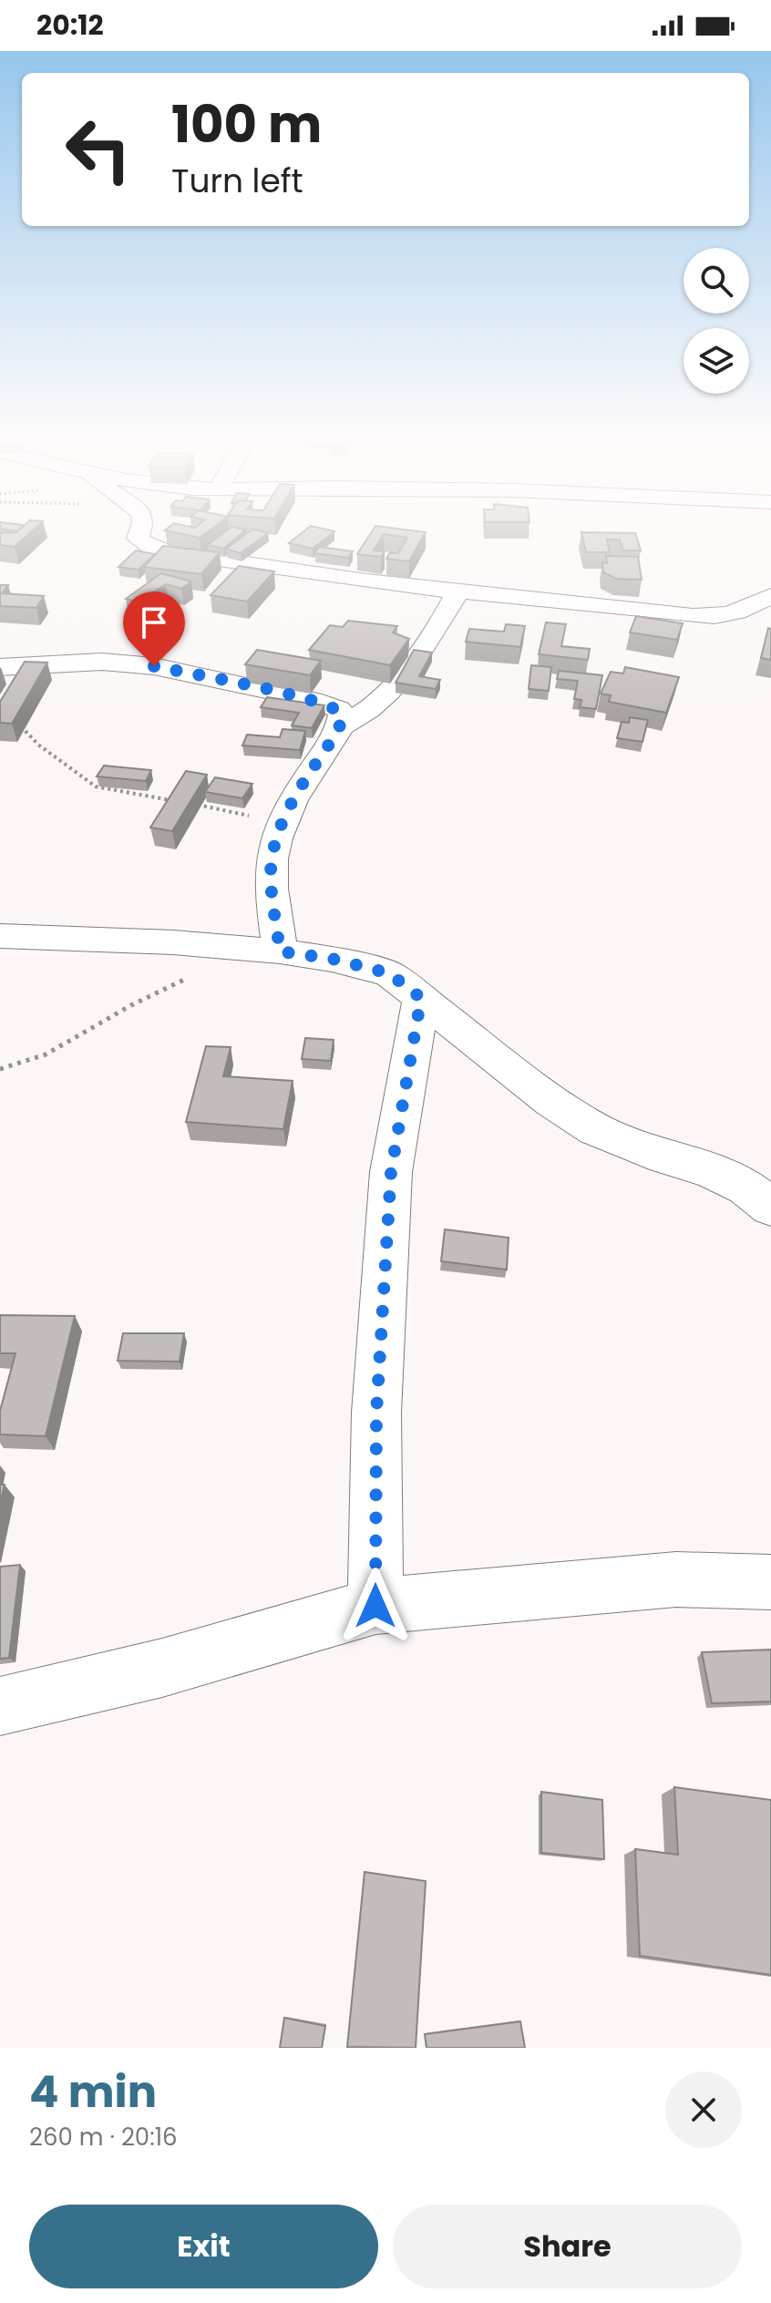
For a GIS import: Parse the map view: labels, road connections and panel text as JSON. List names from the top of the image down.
{
  "page": {
    "status": "20:12",
    "turn": ["100 m", "Turn left"],
    "heading": ["4 min", "260 m · 20:16"],
    "buttons": ["Exit", "Share"]
  }
}
